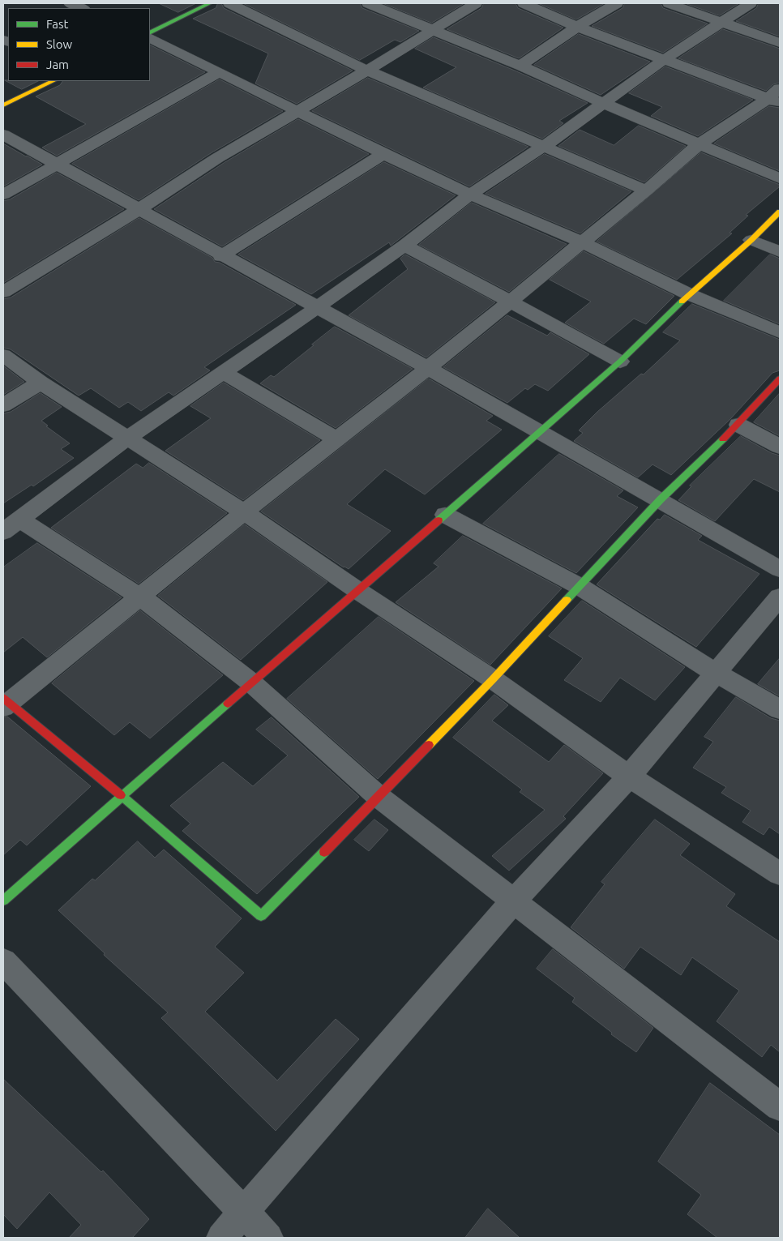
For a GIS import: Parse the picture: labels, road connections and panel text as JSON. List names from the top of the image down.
{
  "legend": ["Fast", "Slow", "Jam"]
}
